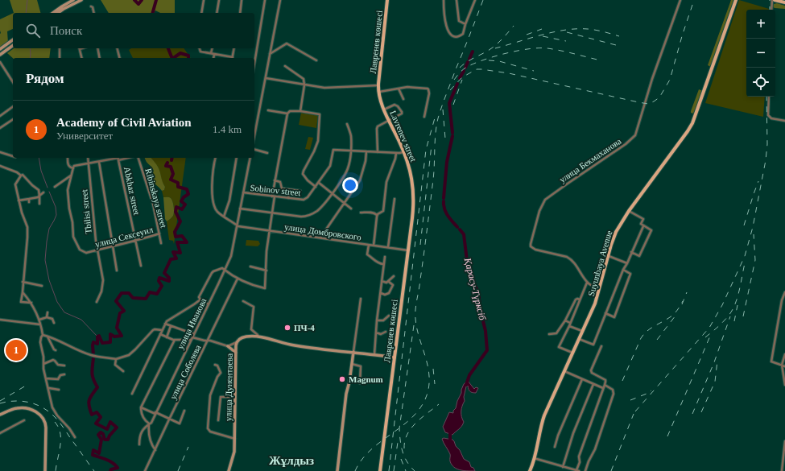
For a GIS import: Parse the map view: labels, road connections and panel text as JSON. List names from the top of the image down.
{
  "streets": {
    "main road": ["Лавренев көшесі", "Lavrenev street", "Suyunbaya Avenue"],
    "street": [
      "улица Бекмаханова",
      "Sobinov street",
      "Abkhaz street",
      "Ribinskaya street",
      "Tbilisi street",
      "улица Домбровского",
      "улица Сексеуил",
      "улица Иванова",
      "улица Соболева",
      "улица Дунентаева"
    ]
  },
  "crossings": [
    ["Лавренев көшесі", "Lavrenev street"],
    ["Лавренев көшесі", "улица Домбровского"],
    ["Лавренев көшесі", "улица Дунентаева"],
    ["Lavrenev street", "улица Домбровского"],
    ["Sobinov street", "улица Иванова"],
    ["Abkhaz street", "улица Сексеуил"],
    ["Ribinskaya street", "улица Сексеуил"],
    ["Tbilisi street", "улица Сексеуил"],
    ["улица Домбровского", "улица Иванова"]
  ],
  "districts": ["Жұлдыз"],
  "water": ["Қарасу-Түрксіб"],
  "places": ["ПЧ-4", "Magnum"],
  "page": {
    "map_buttons": ["+", "−"],
    "search": "Поиск",
    "heading": "Рядом",
    "list": [
      {
        "mark": "1",
        "name": "Academy of Civil Aviation",
        "note": "Университет",
        "value": "1.4 km"
      }
    ],
    "pins": "1"
  }
}
